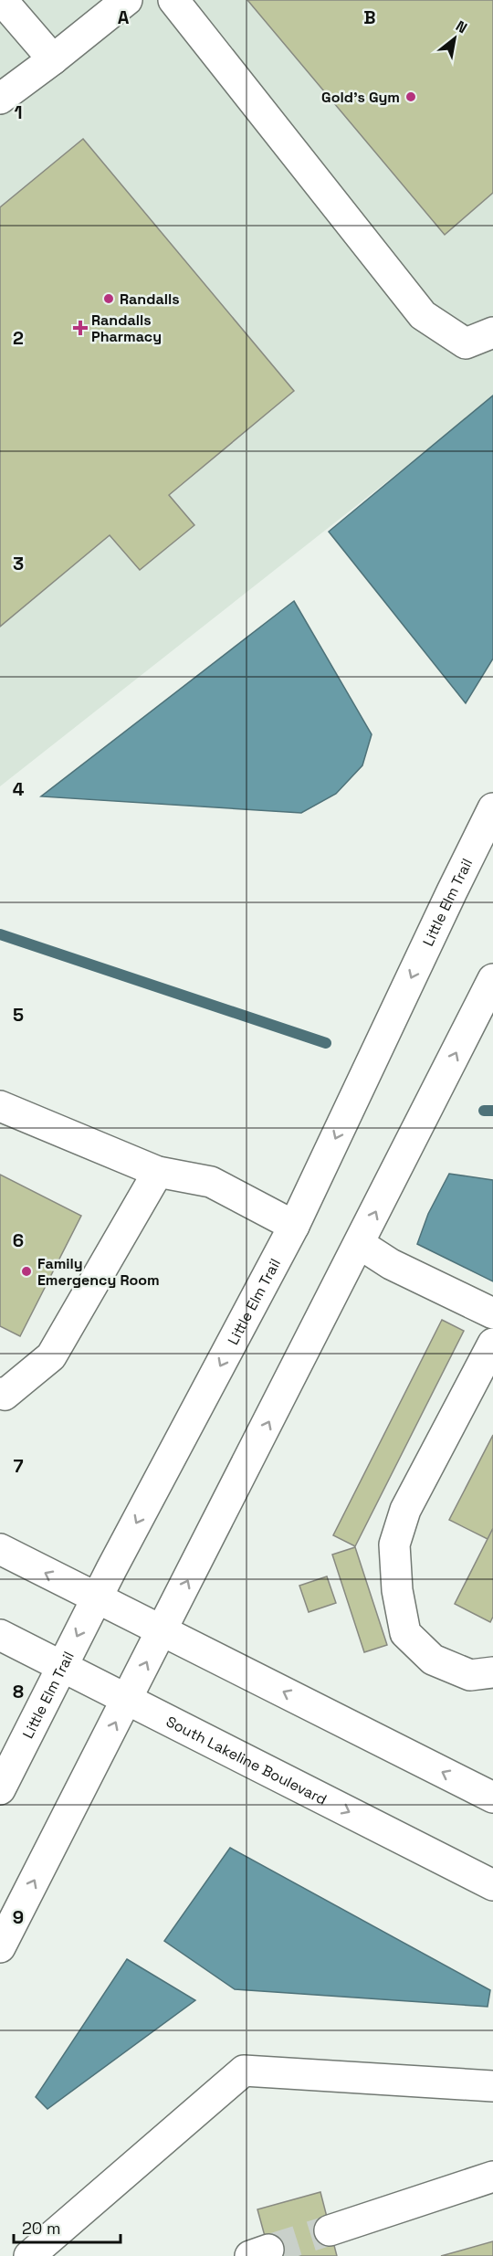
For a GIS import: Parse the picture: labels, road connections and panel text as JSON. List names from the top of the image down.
{
  "streets": {
    "street": ["Little Elm Trail", "South Lakeline Boulevard"]
  },
  "crossings": [
    ["Little Elm Trail", "South Lakeline Boulevard"]
  ],
  "places": {
    "other": ["Gold's Gym", "Randalls", "Family Emergency Room"],
    "health": ["Randalls Pharmacy"]
  },
  "scale_bar": "20 m",
  "north": "top right",
  "grid": {
    "columns": ["A", "B"],
    "rows": [
      "1",
      "2",
      "3",
      "4",
      "5",
      "6",
      "7",
      "8",
      "9"
    ]
  }
}
